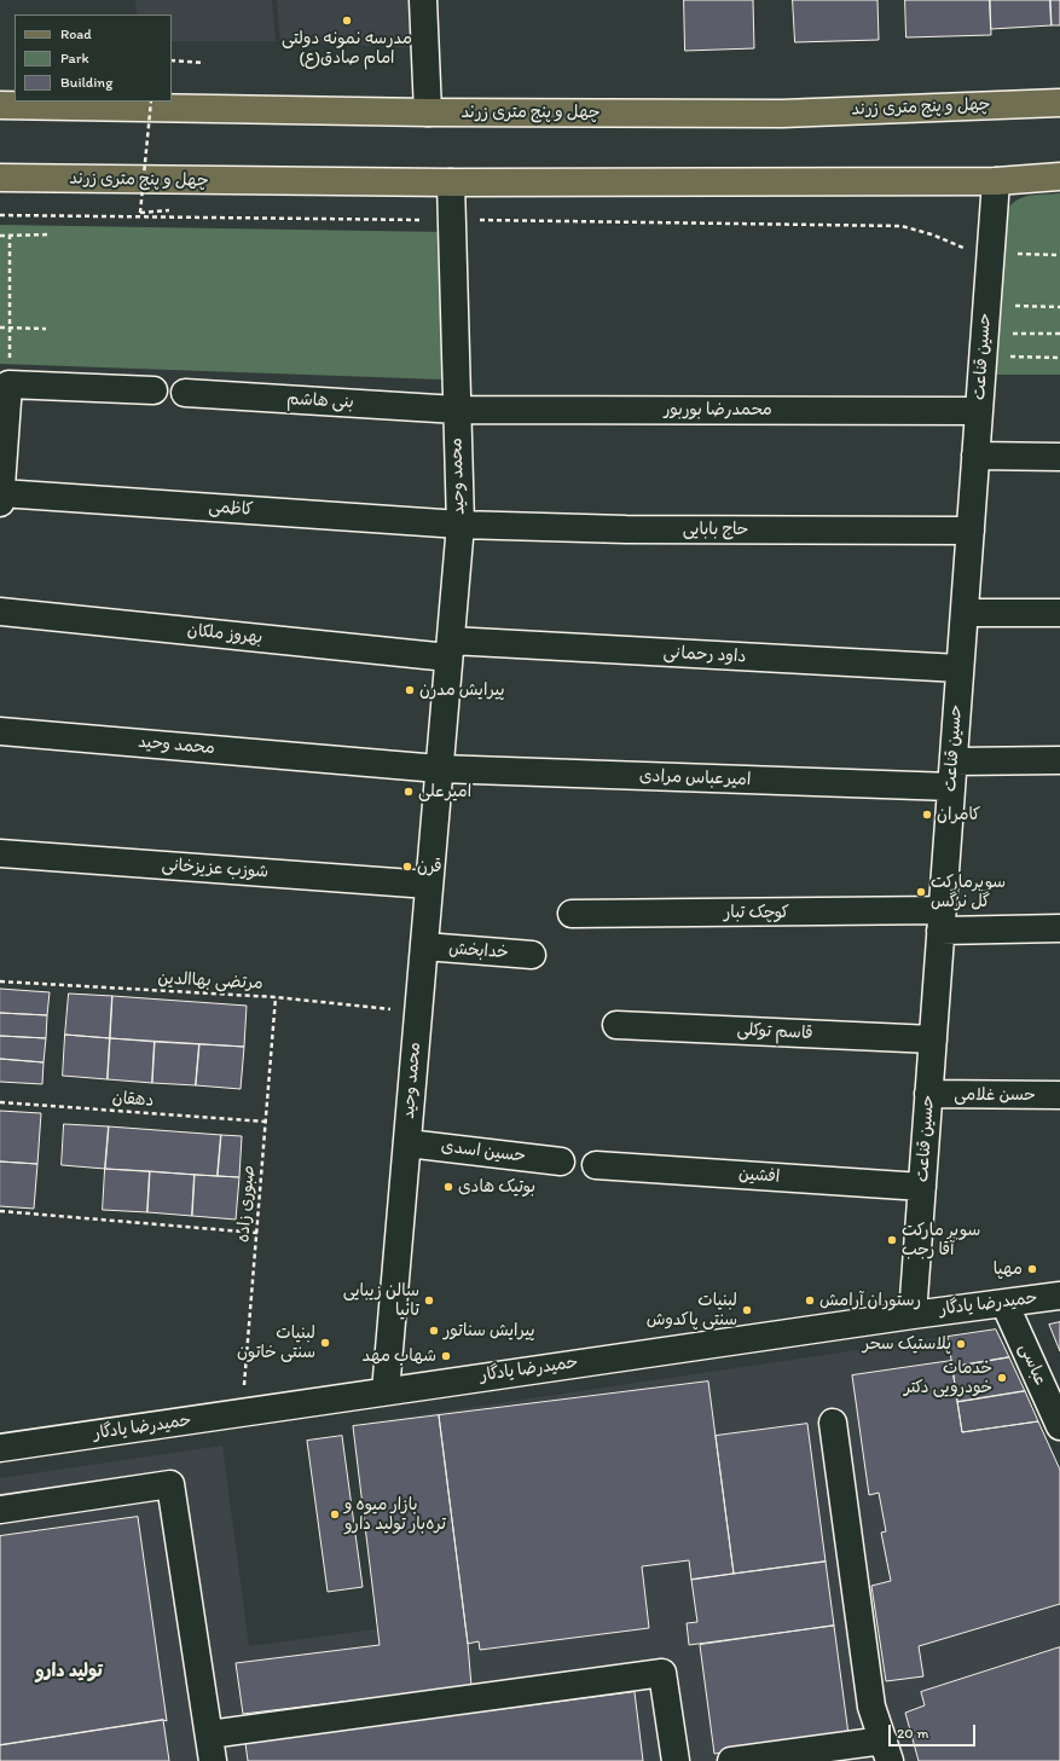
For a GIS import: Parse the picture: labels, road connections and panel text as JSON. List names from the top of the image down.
{
  "streets": {
    "main road": ["چهل و پنج متری زرند"],
    "street": [
      "حسین قناعت",
      "بنی هاشم",
      "محمدرضا بوربور",
      "محمد وحید",
      "کاظمی",
      "حاج بابایی",
      "بهروز ملکان",
      "داود رحمانی",
      "امیرعباس مرادی",
      "شوزب عزیزخانی",
      "کوچک تبار",
      "خدابخش",
      "قاسم توکلی",
      "حسن غلامی",
      "حسین اسدی",
      "افشین",
      "حمیدرضا یادگار",
      "عباسی"
    ],
    "path": ["مرتضی بهاالدین", "دهقان", "صبوری زاده"]
  },
  "crossings": [
    ["چهل و پنج متری زرند", "حسین قناعت"],
    ["چهل و پنج متری زرند", "محمد وحید"],
    ["حسین قناعت", "محمدرضا بوربور"],
    ["حسین قناعت", "حاج بابایی"],
    ["حسین قناعت", "داود رحمانی"],
    ["حسین قناعت", "امیرعباس مرادی"],
    ["حسین قناعت", "کوچک تبار"],
    ["حسین قناعت", "قاسم توکلی"],
    ["حسین قناعت", "حسن غلامی"],
    ["حسین قناعت", "افشین"],
    ["حسین قناعت", "حمیدرضا یادگار"],
    ["بنی هاشم", "محمدرضا بوربور"],
    ["بنی هاشم", "محمد وحید"],
    ["محمدرضا بوربور", "محمد وحید"],
    ["محمد وحید", "کاظمی"],
    ["محمد وحید", "حاج بابایی"],
    ["محمد وحید", "بهروز ملکان"],
    ["محمد وحید", "داود رحمانی"],
    ["محمد وحید", "امیرعباس مرادی"],
    ["محمد وحید", "شوزب عزیزخانی"],
    ["محمد وحید", "خدابخش"],
    ["محمد وحید", "مرتضی بهاالدین"],
    ["محمد وحید", "حسین اسدی"],
    ["محمد وحید", "حمیدرضا یادگار"],
    ["کاظمی", "حاج بابایی"],
    ["بهروز ملکان", "داود رحمانی"],
    ["مرتضی بهاالدین", "صبوری زاده"],
    ["دهقان", "صبوری زاده"],
    ["صبوری زاده", "حمیدرضا یادگار"],
    ["حمیدرضا یادگار", "عباسی"]
  ],
  "districts": ["تولید دارو"],
  "places": [
    "مدرسه نمونه دولتی امام صادق(ع)",
    "پیرایش مدرن",
    "امیرعلی",
    "کامران",
    "قرن",
    "سوپرمارکت گل نرگس",
    "بوتیک هادی",
    "سوپر مارکت آقا رجب",
    "مهپا",
    "سالن زیبایی تانیا",
    "رستوران آرامش",
    "لبنیات سنتی پاکدوش",
    "پیرایش سناتور",
    "لبنیات سنتی خاتون",
    "پلاستیک سحر",
    "شهاب مهد",
    "خدمات خودرویی دکتر",
    "بازار میوه و تره‌بار تولید دارو"
  ],
  "legend": ["Road", "Park", "Building"],
  "scale_bar": "20 m"
}
